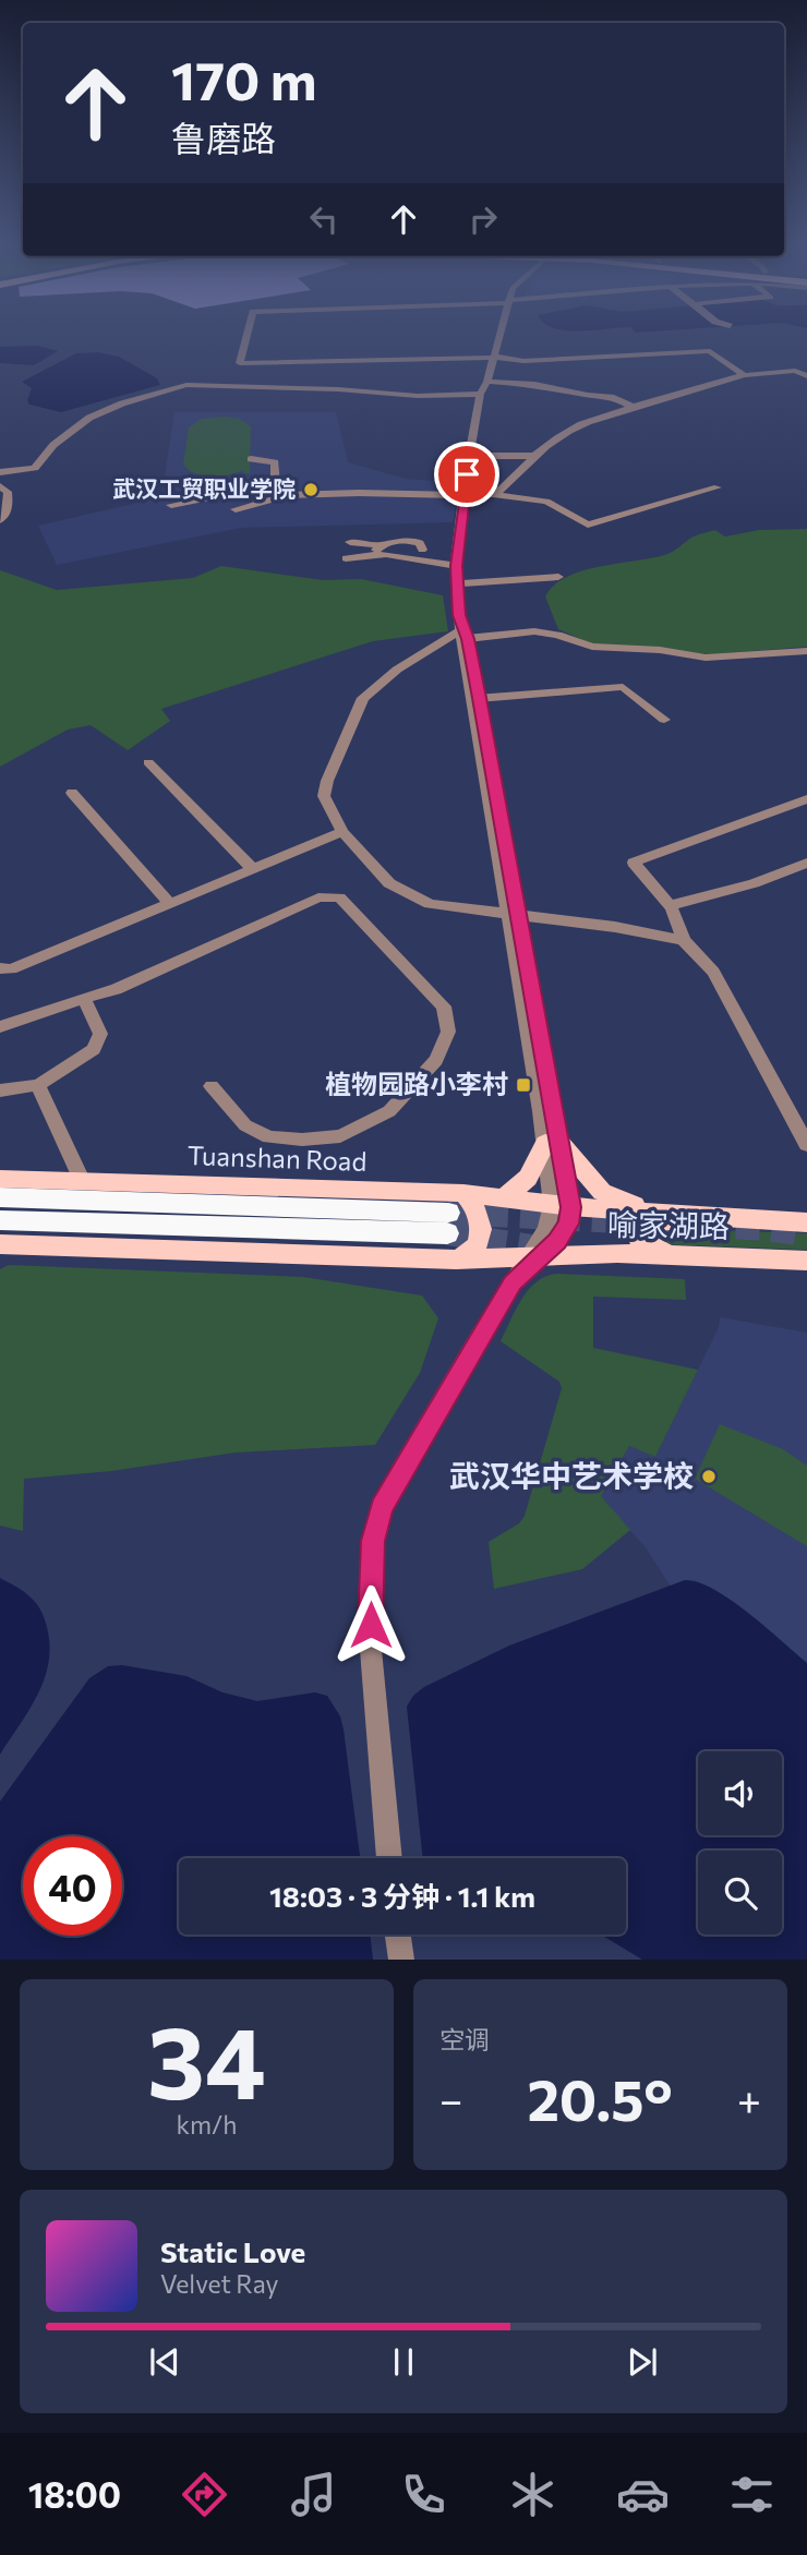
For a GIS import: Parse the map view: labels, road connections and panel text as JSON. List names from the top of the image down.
{
  "streets": {
    "highway": ["Tuanshan Road"],
    "main road": ["喻家湖路"]
  },
  "crossings": [
    ["Tuanshan Road", "喻家湖路"]
  ],
  "places": {
    "other": ["武汉工贸职业学院", "武汉华中艺术学校"],
    "transit": ["植物园路小李村"]
  },
  "page": {
    "turn": ["170 m", "鲁磨路"],
    "limit": "40",
    "trip": "18:03 · 3 分钟 · 1.1 km",
    "tile": [
      ["34", "km/h"],
      "空调"
    ],
    "heat": ["−", "20.5°", "+"],
    "song": ["Static Love", "Velvet Ray"],
    "tabs": "18:00"
  }
}
